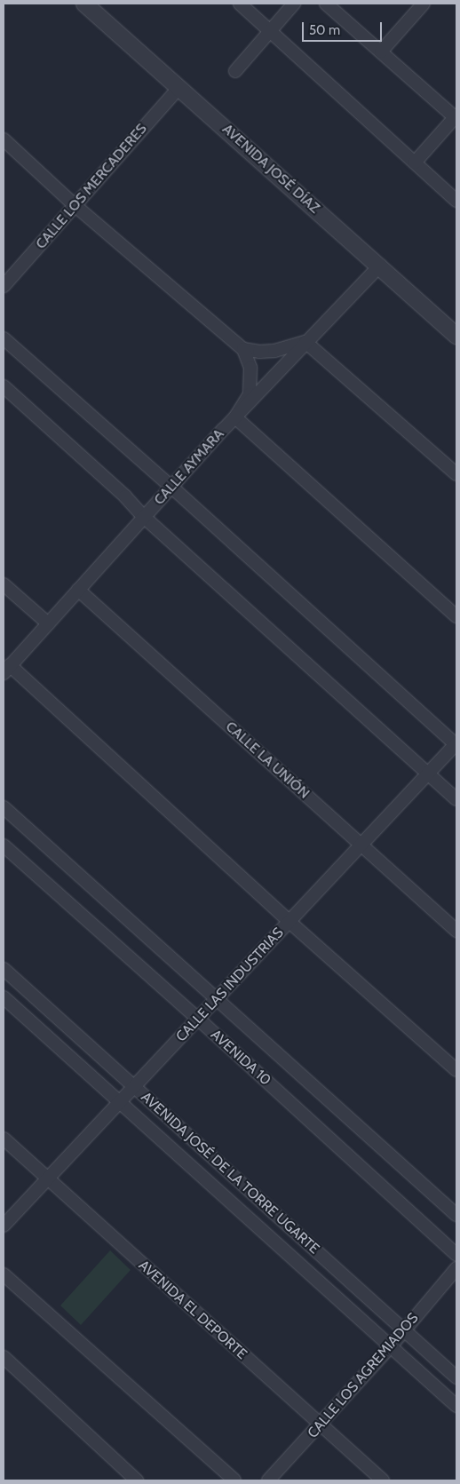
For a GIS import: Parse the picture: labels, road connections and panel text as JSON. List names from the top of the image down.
{
  "streets": {
    "street": [
      "AVENIDA JOSÉ DÍAZ",
      "CALLE LOS MERCADERES",
      "CALLE AYMARA",
      "CALLE LA UNIÓN",
      "CALLE LAS INDUSTRIAS",
      "AVENIDA 10",
      "AVENIDA JOSÉ DE LA TORRE UGARTE",
      "AVENIDA EL DEPORTE",
      "CALLE LOS AGREMIADOS"
    ]
  },
  "crossings": [
    ["AVENIDA JOSÉ DÍAZ", "CALLE LOS MERCADERES"],
    ["AVENIDA JOSÉ DÍAZ", "CALLE AYMARA"],
    ["CALLE AYMARA", "CALLE LA UNIÓN"],
    ["CALLE LA UNIÓN", "CALLE LAS INDUSTRIAS"],
    ["CALLE LAS INDUSTRIAS", "AVENIDA 10"],
    ["CALLE LAS INDUSTRIAS", "AVENIDA JOSÉ DE LA TORRE UGARTE"],
    ["CALLE LAS INDUSTRIAS", "AVENIDA EL DEPORTE"],
    ["AVENIDA JOSÉ DE LA TORRE UGARTE", "CALLE LOS AGREMIADOS"],
    ["AVENIDA EL DEPORTE", "CALLE LOS AGREMIADOS"]
  ],
  "scale_bar": "50 m"
}
